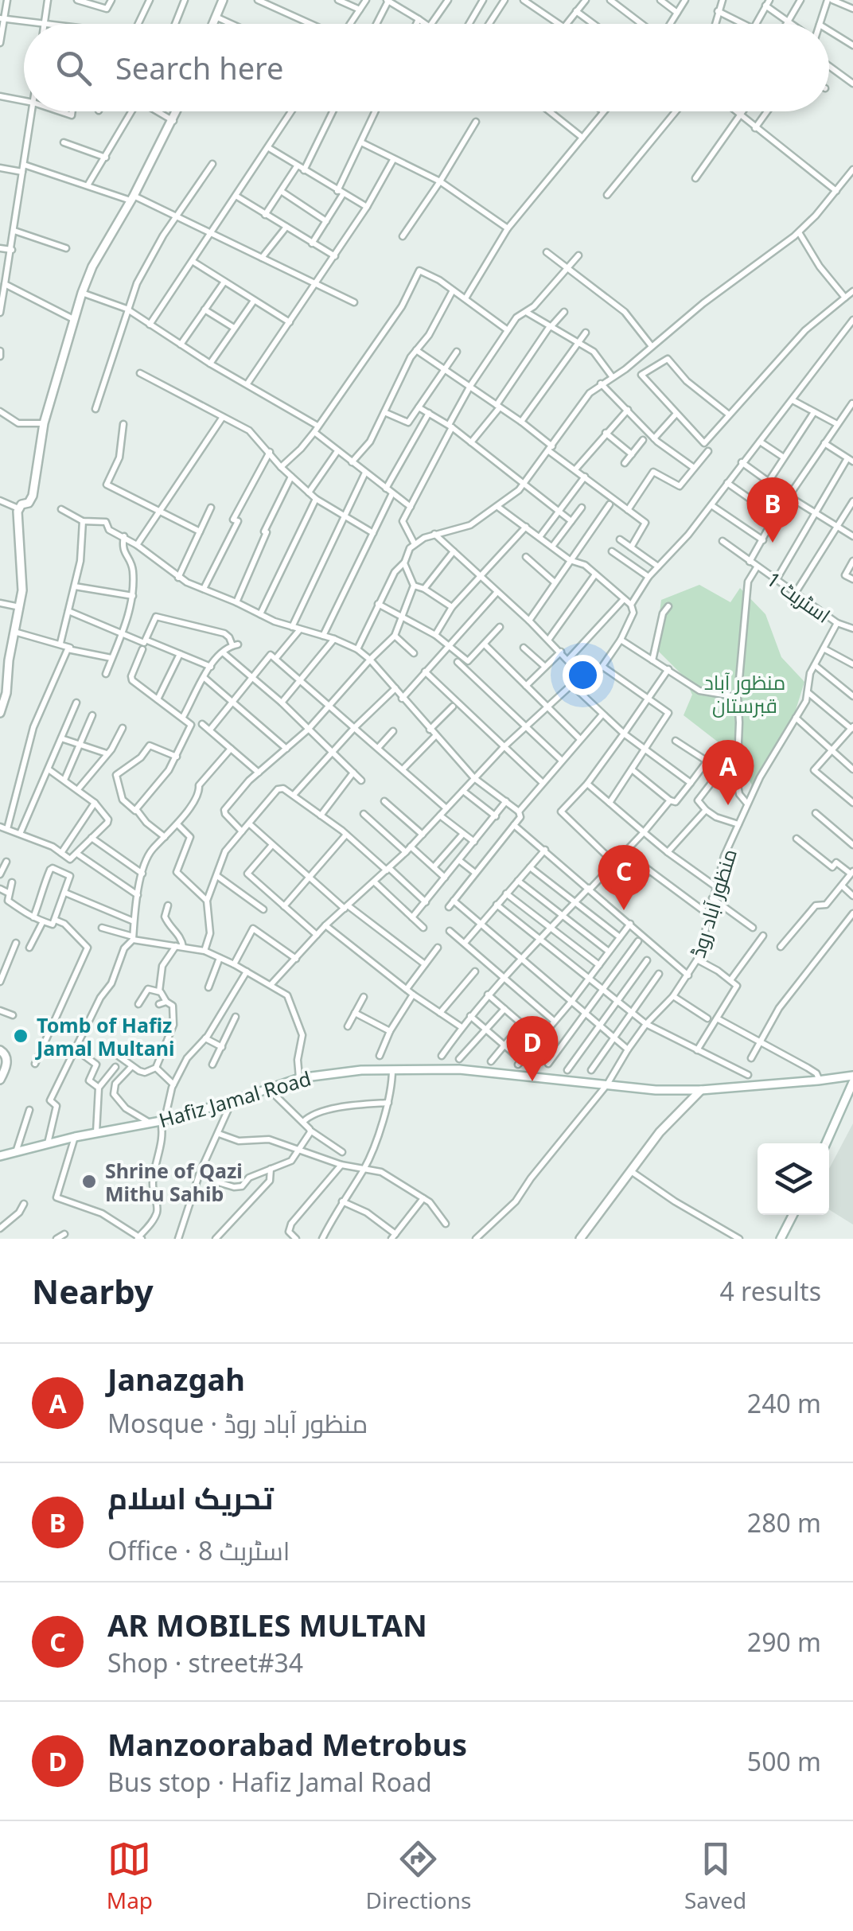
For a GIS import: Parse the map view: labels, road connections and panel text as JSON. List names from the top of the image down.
{
  "streets": {
    "main road": ["Hafiz Jamal Road"],
    "street": ["اسٹریٹ 1", "منظور آباد روڈ"]
  },
  "crossings": [
    ["اسٹریٹ 1", "منظور آباد روڈ"],
    ["منظور آباد روڈ", "Hafiz Jamal Road"]
  ],
  "parks": ["منظور آباد قبرستان"],
  "places": ["Tomb of Hafiz Jamal Multani", "Shrine of Qazi Mithu Sahib"],
  "page": {
    "search": "Search here",
    "pins": [
      "B",
      "A",
      "C",
      "D"
    ],
    "heading": ["Nearby", "4 results"],
    "list": [
      {
        "mark": "A",
        "name": "Janazgah",
        "note": "Mosque · منظور آباد روڈ",
        "value": "240 m"
      },
      {
        "mark": "B",
        "name": "تحریک اسلام",
        "note": "Office · اسٹریٹ 8",
        "value": "280 m"
      },
      {
        "mark": "C",
        "name": "AR MOBILES MULTAN",
        "note": "Shop · street#34",
        "value": "290 m"
      },
      {
        "mark": "D",
        "name": "Manzoorabad Metrobus",
        "note": "Bus stop · Hafiz Jamal Road",
        "value": "500 m"
      }
    ],
    "nav": ["Map", "Directions", "Saved"]
  }
}
